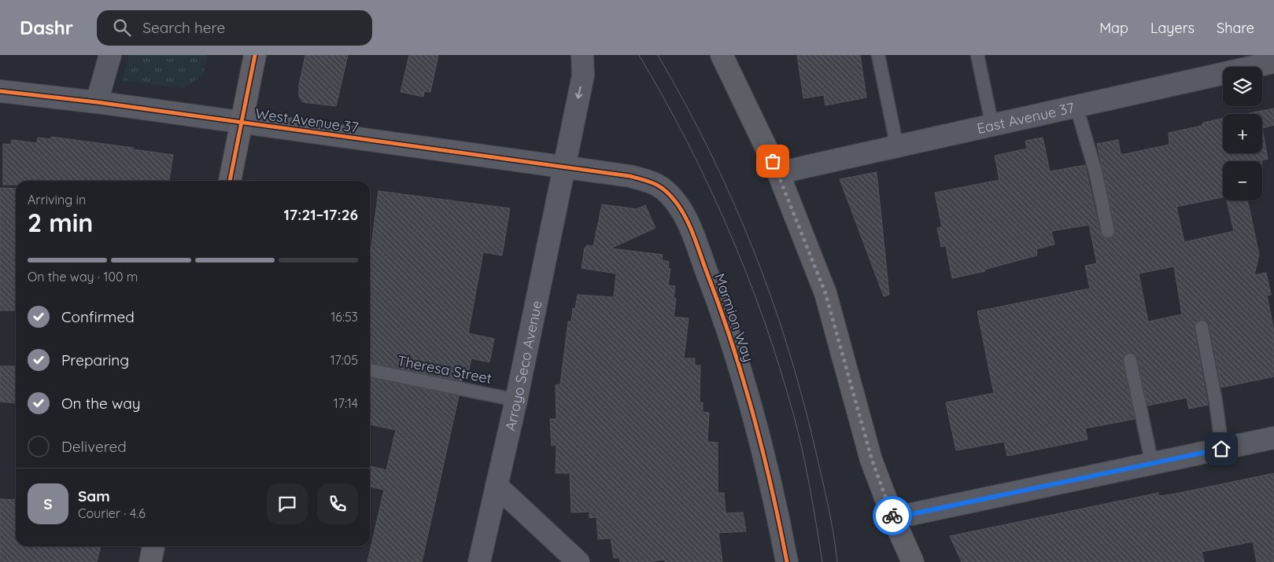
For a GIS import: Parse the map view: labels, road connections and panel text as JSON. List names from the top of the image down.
{
  "streets": {
    "street": [
      "East Avenue 37",
      "West Avenue 37",
      "Marmion Way",
      "Arroyo Seco Avenue"
    ],
    "lane": ["Theresa Street"]
  },
  "crossings": [
    ["West Avenue 37", "Marmion Way"],
    ["West Avenue 37", "Arroyo Seco Avenue"],
    ["Marmion Way", "Arroyo Seco Avenue"],
    ["Arroyo Seco Avenue", "Theresa Street"]
  ],
  "page": {
    "header": "Dashr",
    "search": "Search here",
    "nav": ["Map", "Layers", "Share"],
    "map_buttons": ["+", "−"],
    "heading": ["2 min", "Arriving in", "17:21–17:26"],
    "panel": ["Sam", "Courier · 4.6"],
    "bar": "On the way · 100 m",
    "list": [
      ["Confirmed", "16:53"],
      ["Preparing", "17:05"],
      ["On the way", "17:14"],
      "Delivered"
    ],
    "round": "S"
  }
}
